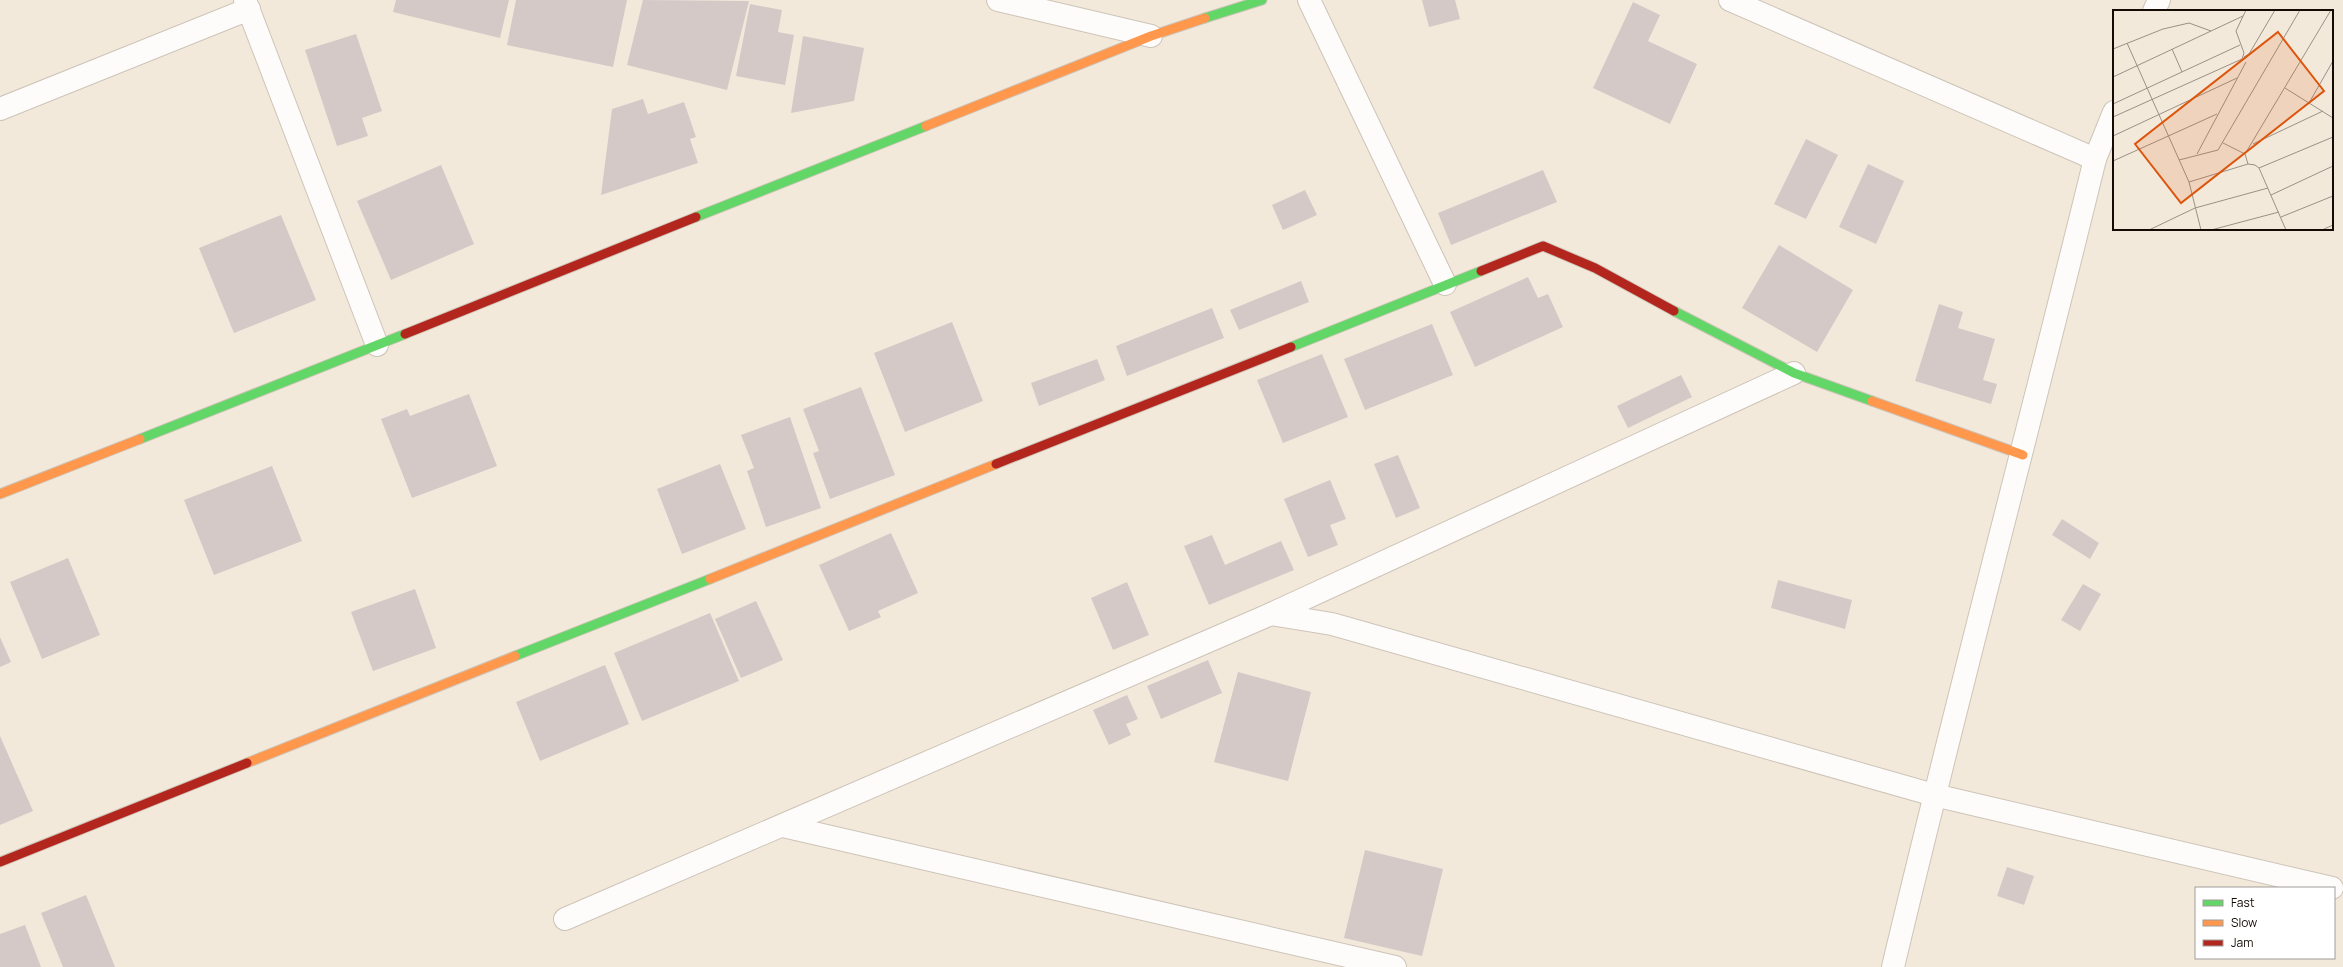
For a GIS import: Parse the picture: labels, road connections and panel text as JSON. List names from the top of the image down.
{
  "legend": ["Fast", "Slow", "Jam"]
}
